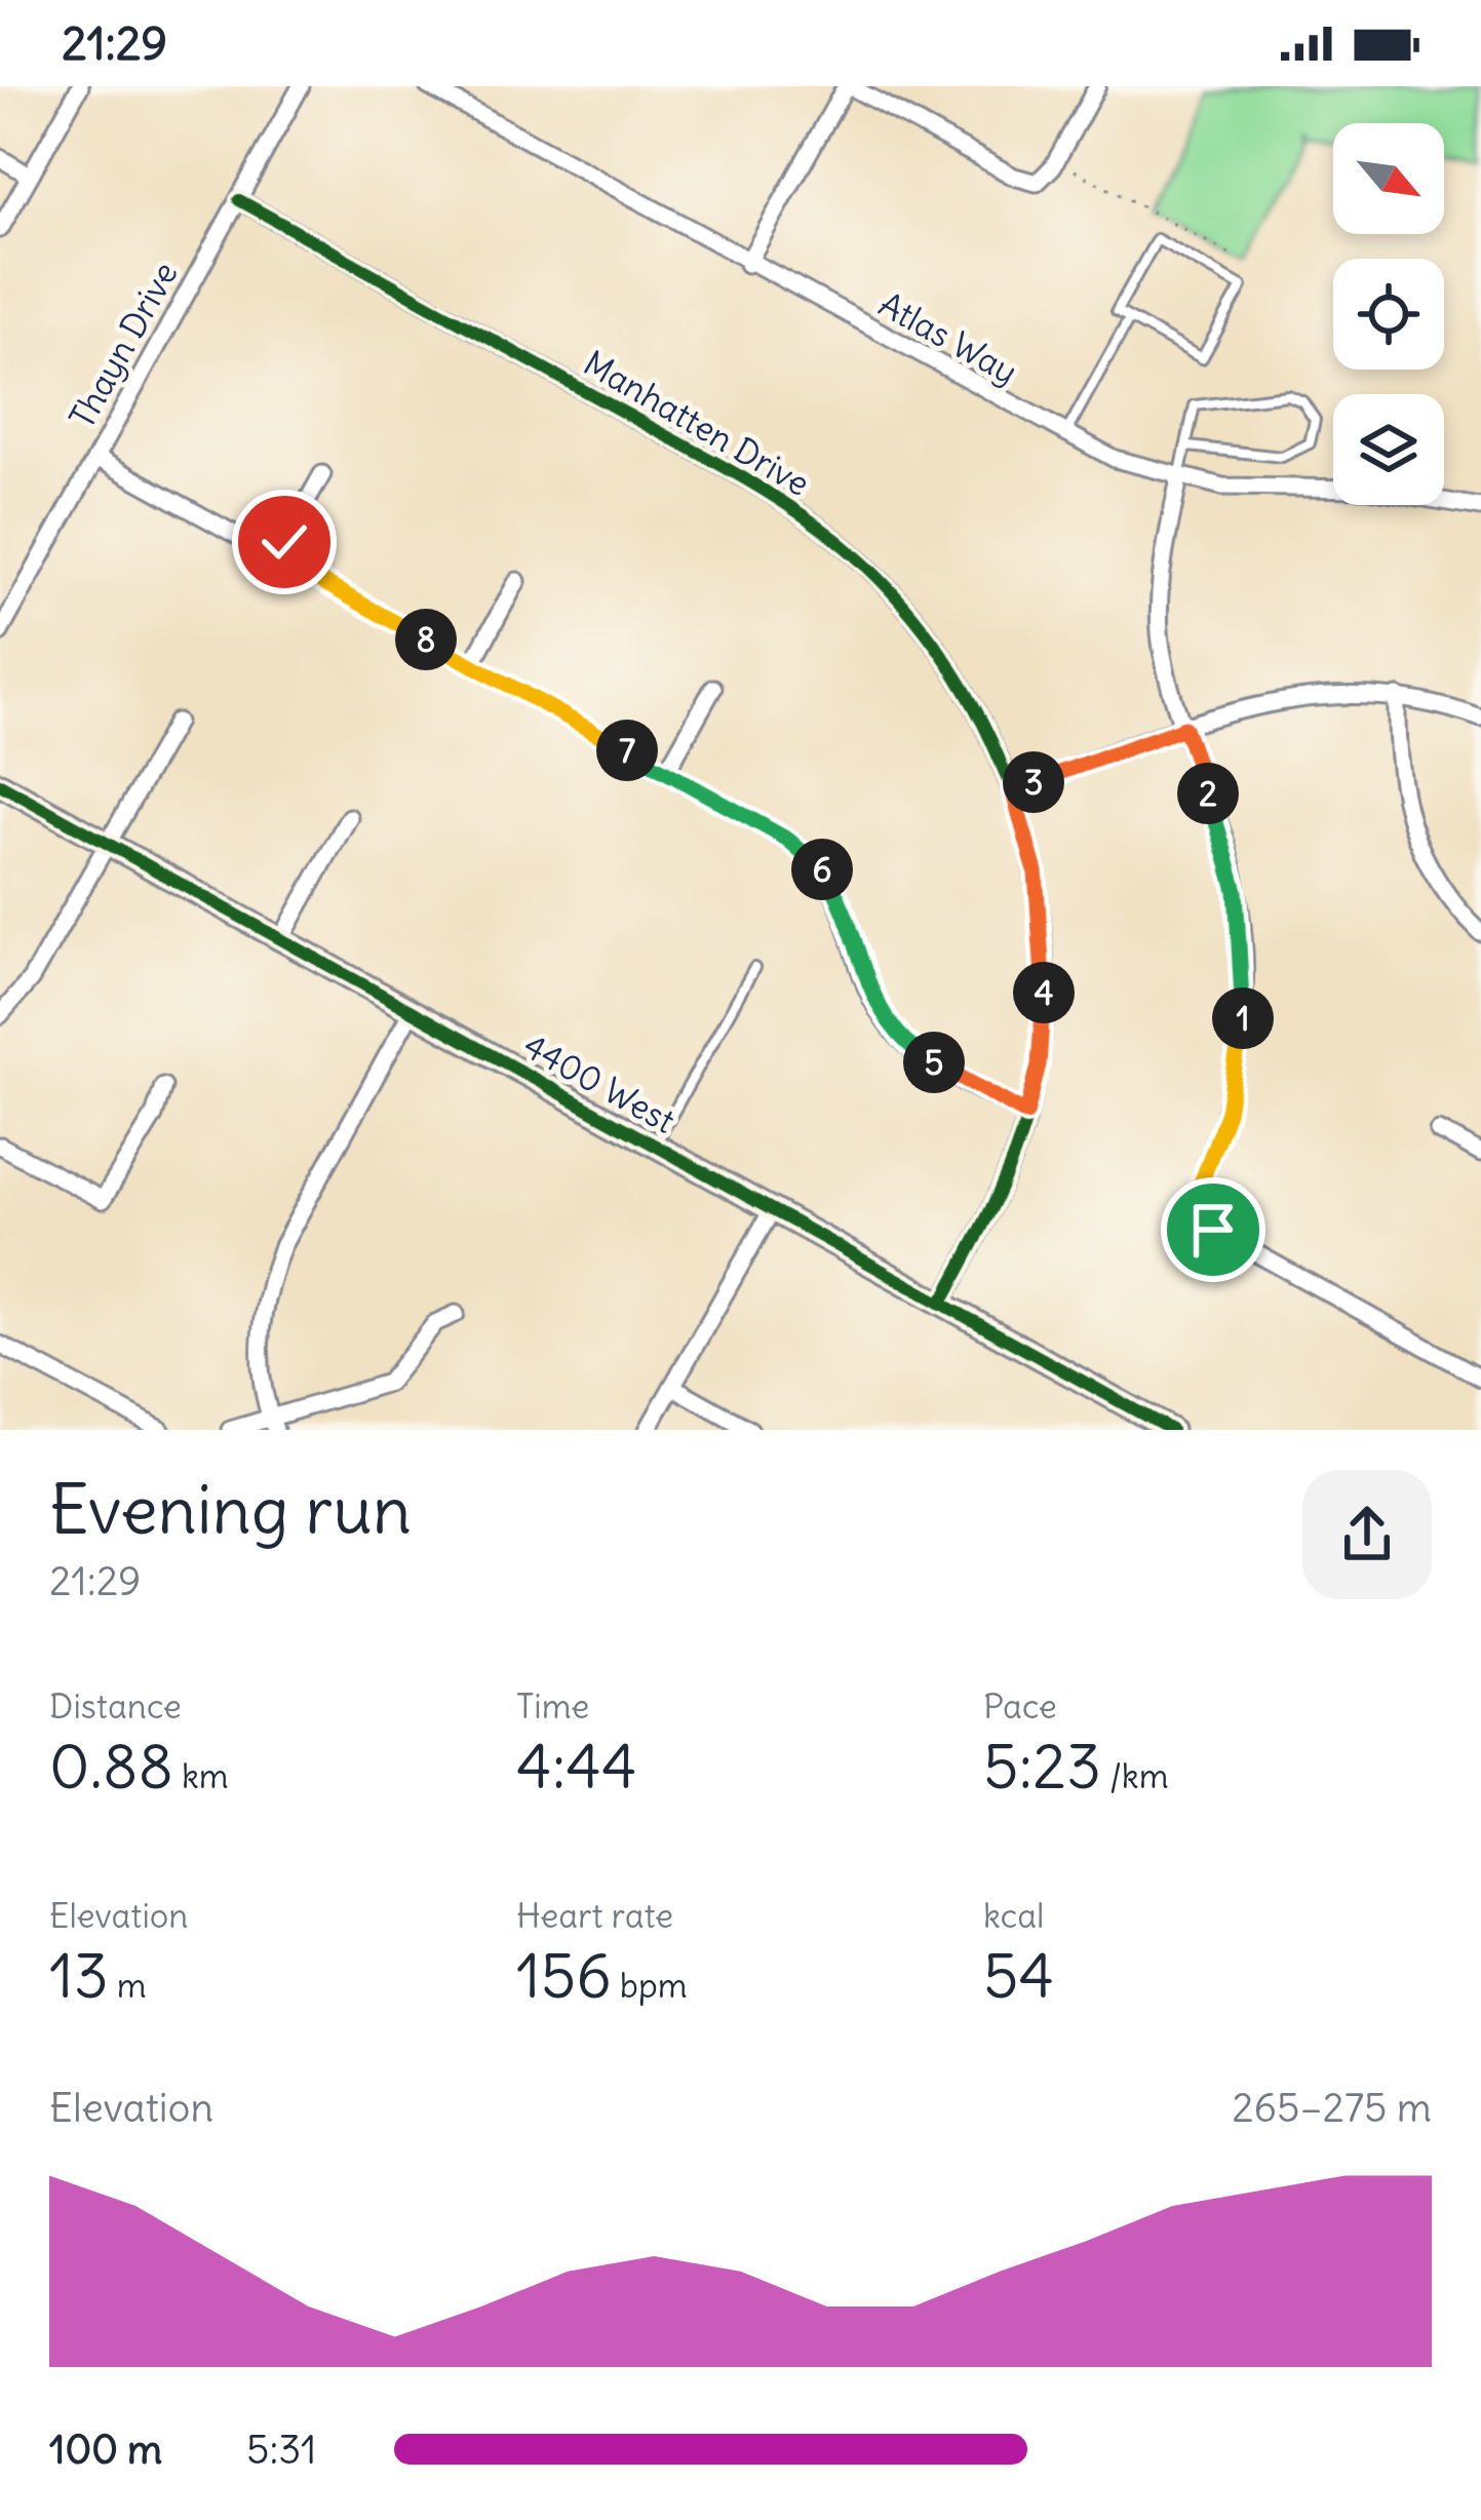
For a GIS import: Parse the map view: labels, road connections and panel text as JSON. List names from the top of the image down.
{
  "streets": {
    "street": [
      "Atlas Way",
      "Thayn Drive",
      "Manhatten Drive",
      "4400 West"
    ]
  },
  "crossings": [
    ["Thayn Drive", "Manhatten Drive"],
    ["Manhatten Drive", "4400 West"]
  ],
  "north": "bottom right",
  "page": {
    "status": "21:29",
    "pins": [
      "8",
      "7",
      "3",
      "2",
      "6",
      "4",
      "1",
      "5"
    ],
    "heading": ["Evening run", "21:29"],
    "stats": [
      ["Distance", "0.88 km"],
      ["Time", "4:44"],
      ["Pace", "5:23 /km"],
      ["Elevation", "13 m"],
      ["Heart rate", "156 bpm"],
      ["kcal", "54"]
    ],
    "chart": ["Elevation", "265–275 m"],
    "list": [
      {
        "name": "100 m",
        "note": "5:31"
      }
    ]
  }
}
